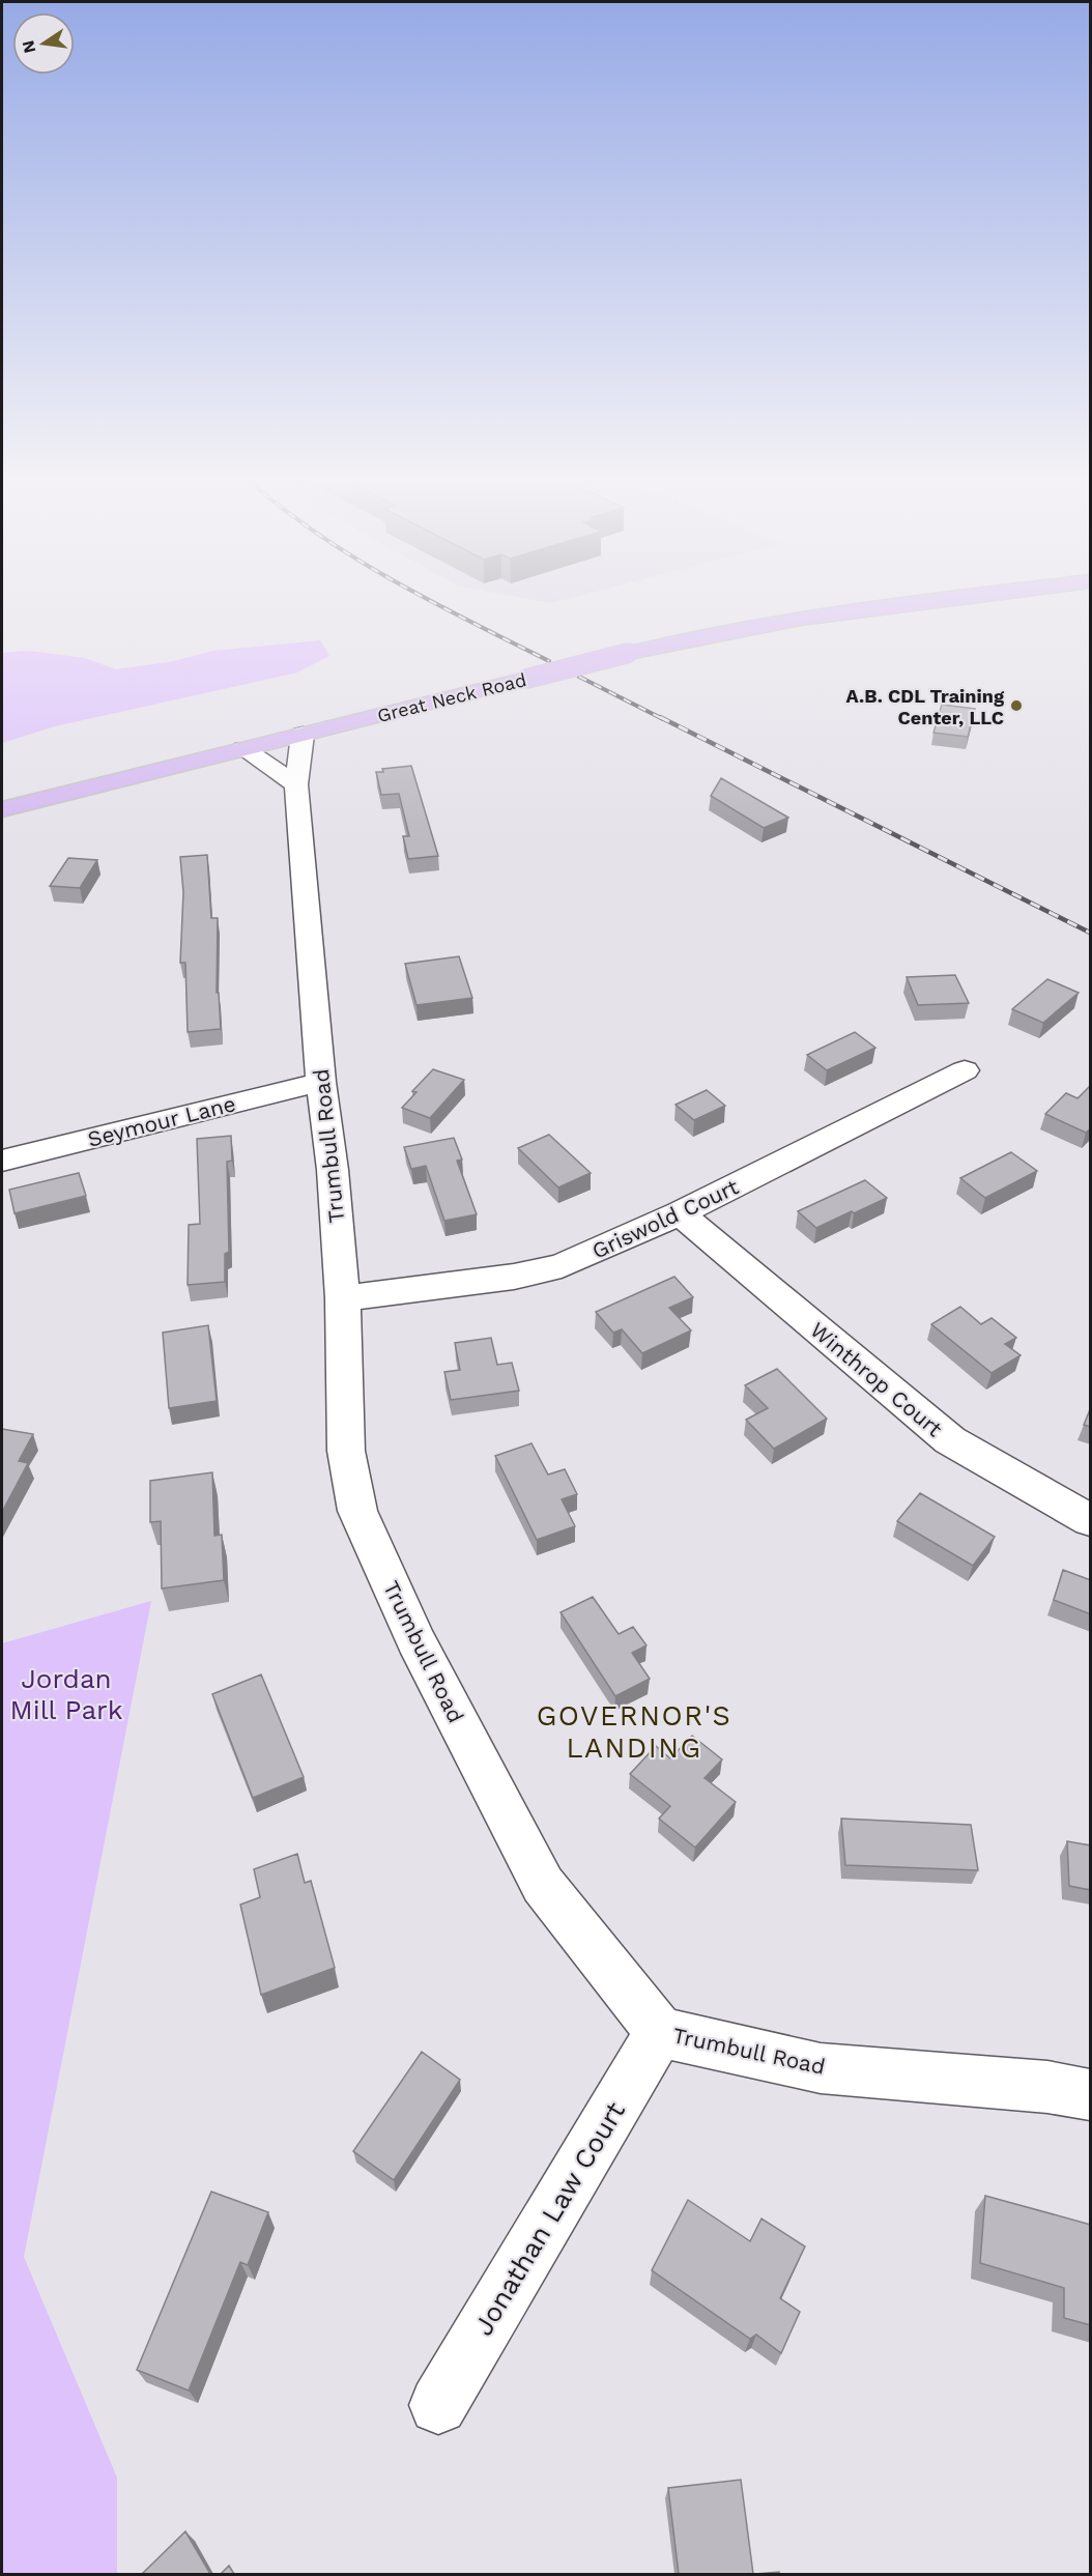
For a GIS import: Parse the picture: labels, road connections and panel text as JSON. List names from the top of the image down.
{
  "streets": {
    "main road": ["Great Neck Road"],
    "street": [
      "Seymour Lane",
      "Trumbull Road",
      "Griswold Court",
      "Winthrop Court",
      "Jonathan Law Court"
    ]
  },
  "crossings": [
    ["Great Neck Road", "Trumbull Road"],
    ["Seymour Lane", "Trumbull Road"],
    ["Trumbull Road", "Griswold Court"],
    ["Trumbull Road", "Jonathan Law Court"],
    ["Griswold Court", "Winthrop Court"]
  ],
  "districts": ["GOVERNOR'S LANDING"],
  "parks": ["Jordan Mill Park"],
  "places": ["A.B. CDL Training Center, LLC"],
  "north": "left"
}
